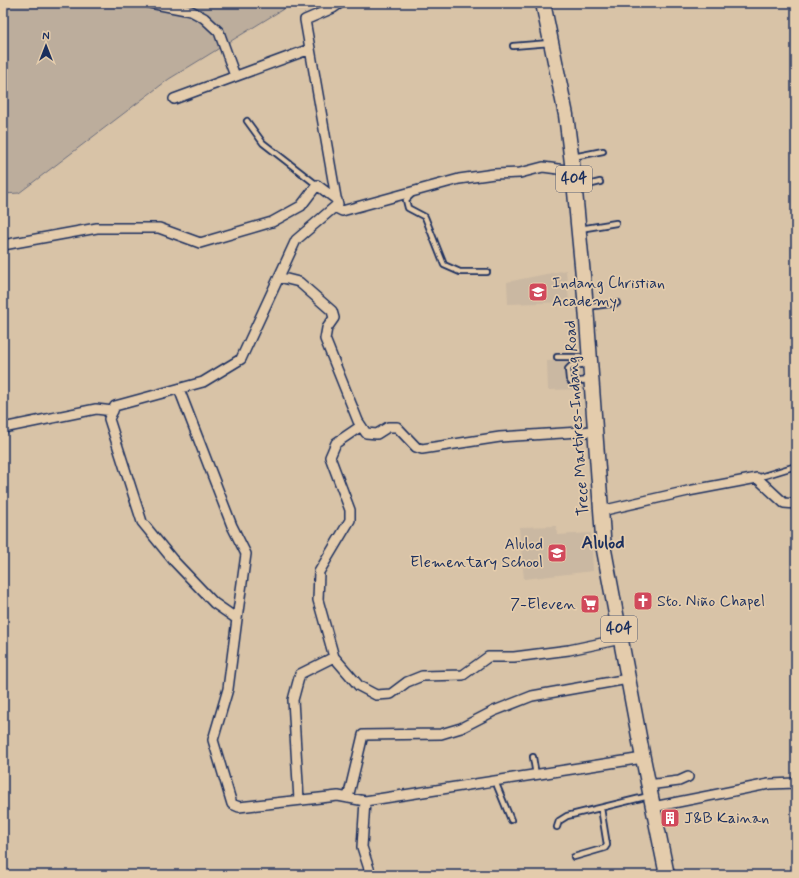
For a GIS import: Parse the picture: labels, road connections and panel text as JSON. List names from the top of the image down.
{
  "streets": {
    "main road": ["404", "Trece Martires-Indang Road"]
  },
  "districts": ["Alulod"],
  "places": {
    "school or university": ["Indang Christian Academy", "Alulod Elementary School"],
    "church": ["Sto. Niño Chapel"],
    "supermarket": ["7-Eleven"],
    "building": ["J&B Kainan"]
  },
  "north": "top"
}
